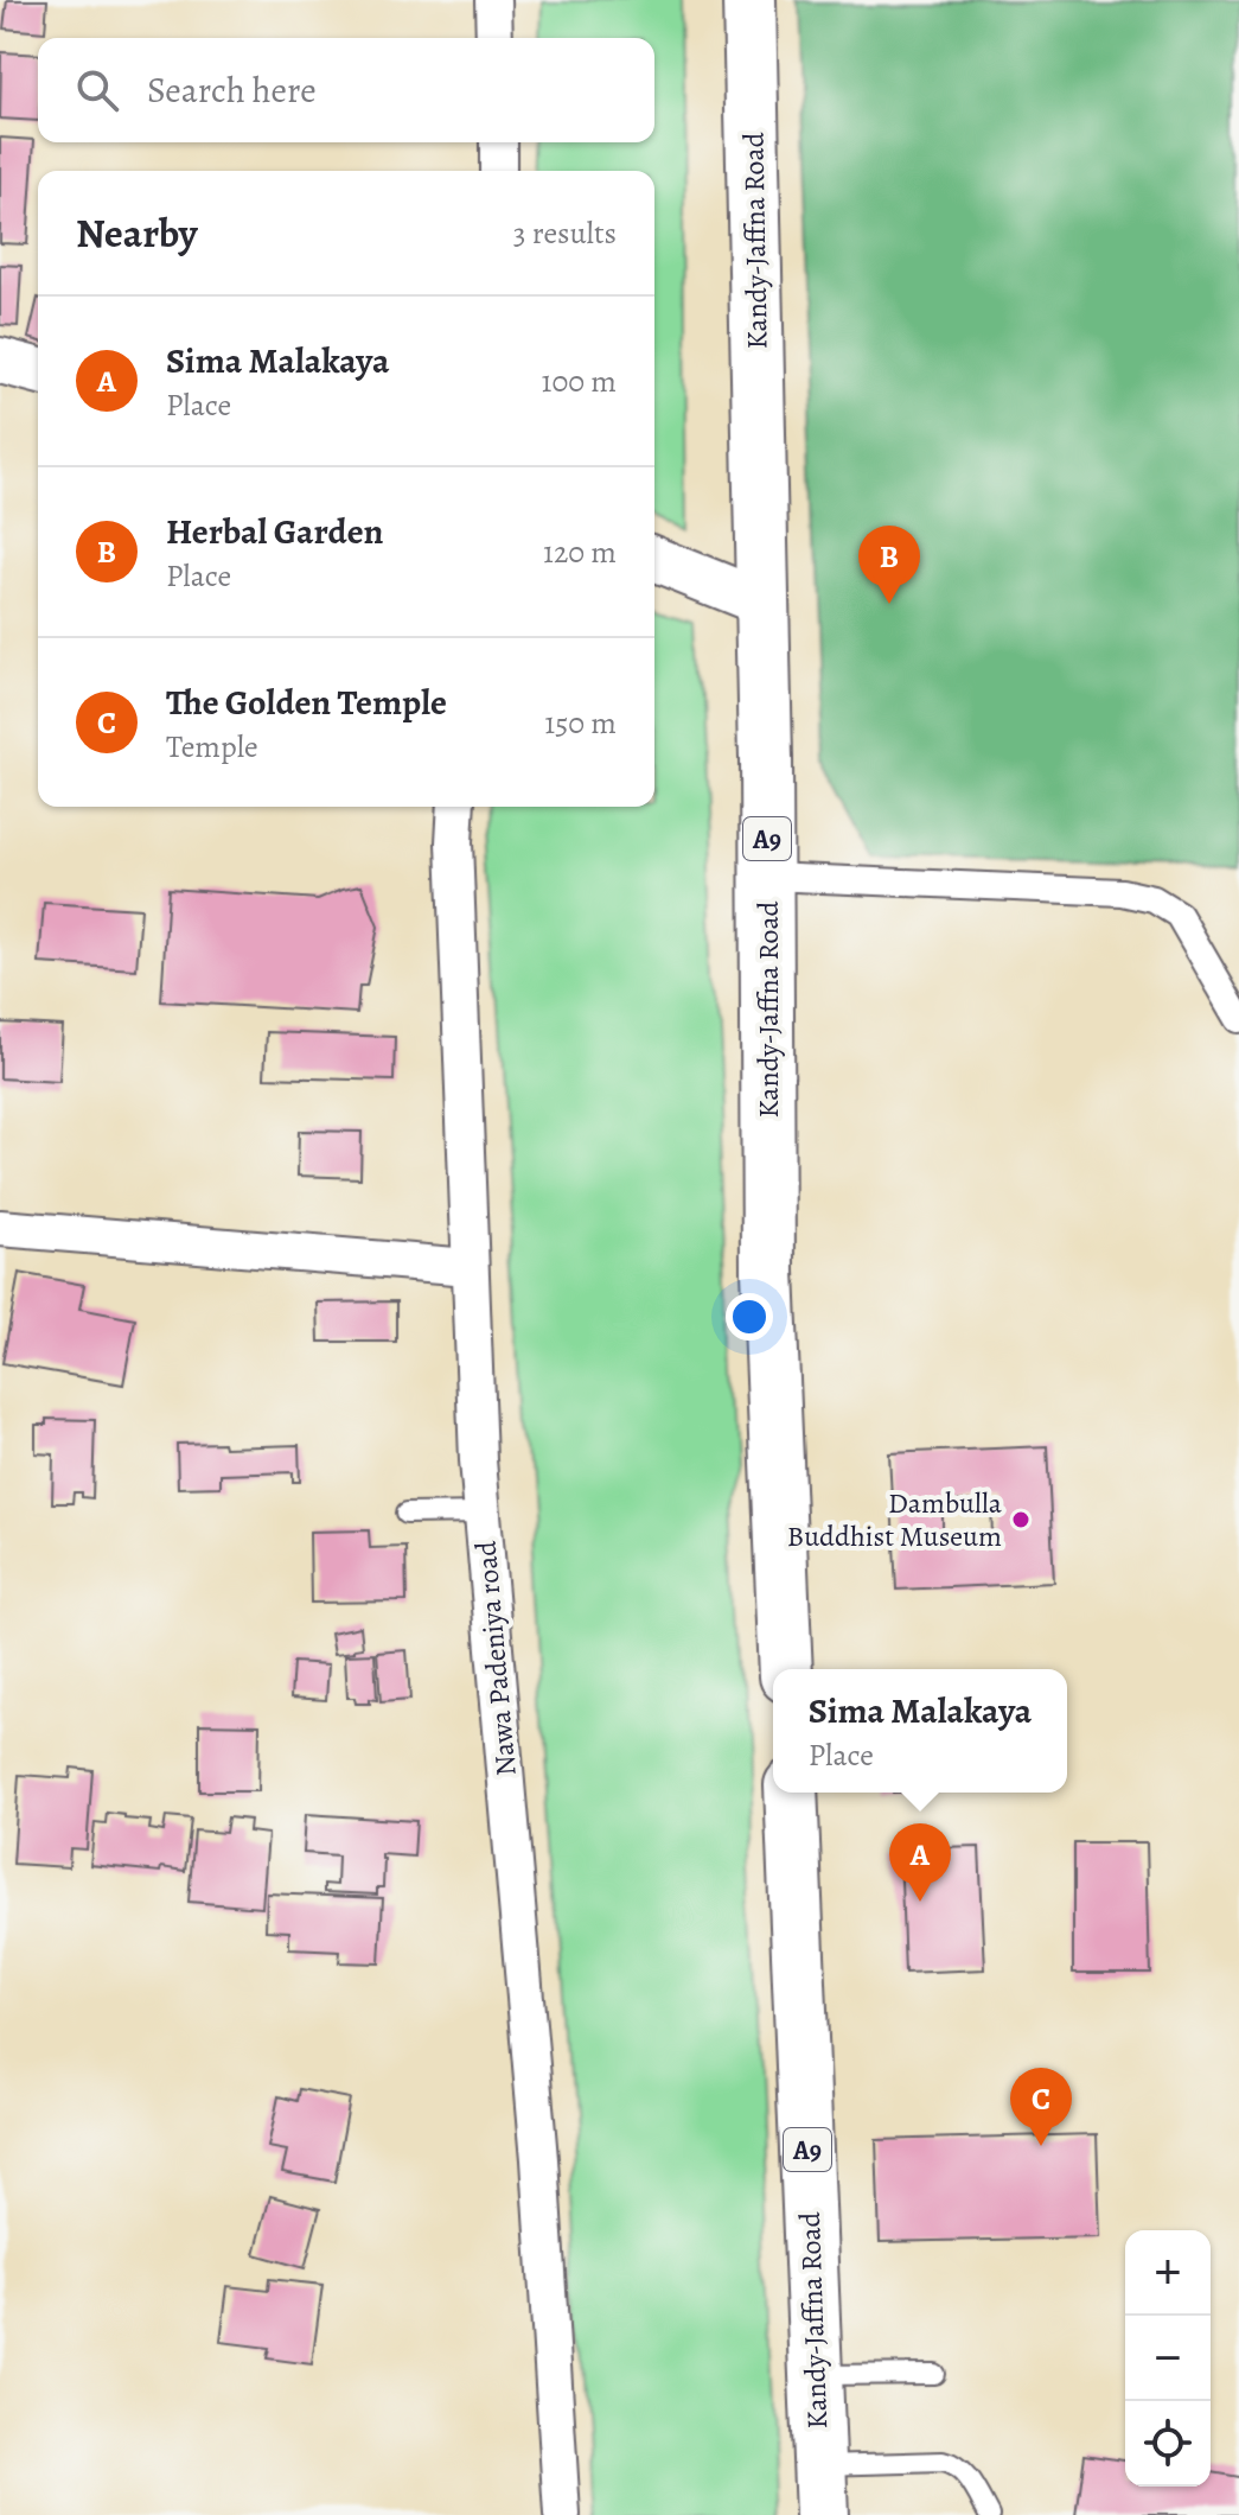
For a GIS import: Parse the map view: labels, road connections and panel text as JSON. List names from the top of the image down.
{
  "streets": {
    "highway": ["Kandy-Jaffna Road", "A9"],
    "street": ["Nawa Padeniya road"]
  },
  "places": ["Dambulla Buddhist Museum"],
  "page": {
    "search": "Search here",
    "heading": ["Nearby", "3 results"],
    "list": [
      {
        "mark": "A",
        "name": "Sima Malakaya",
        "note": "Place",
        "value": "100 m"
      },
      {
        "mark": "B",
        "name": "Herbal Garden",
        "note": "Place",
        "value": "120 m"
      },
      {
        "mark": "C",
        "name": "The Golden Temple",
        "note": "Temple",
        "value": "150 m"
      }
    ],
    "pins": ["B", "A", "C"],
    "popup": ["Sima Malakaya", "Place"],
    "map_buttons": ["+", "−"]
  }
}
